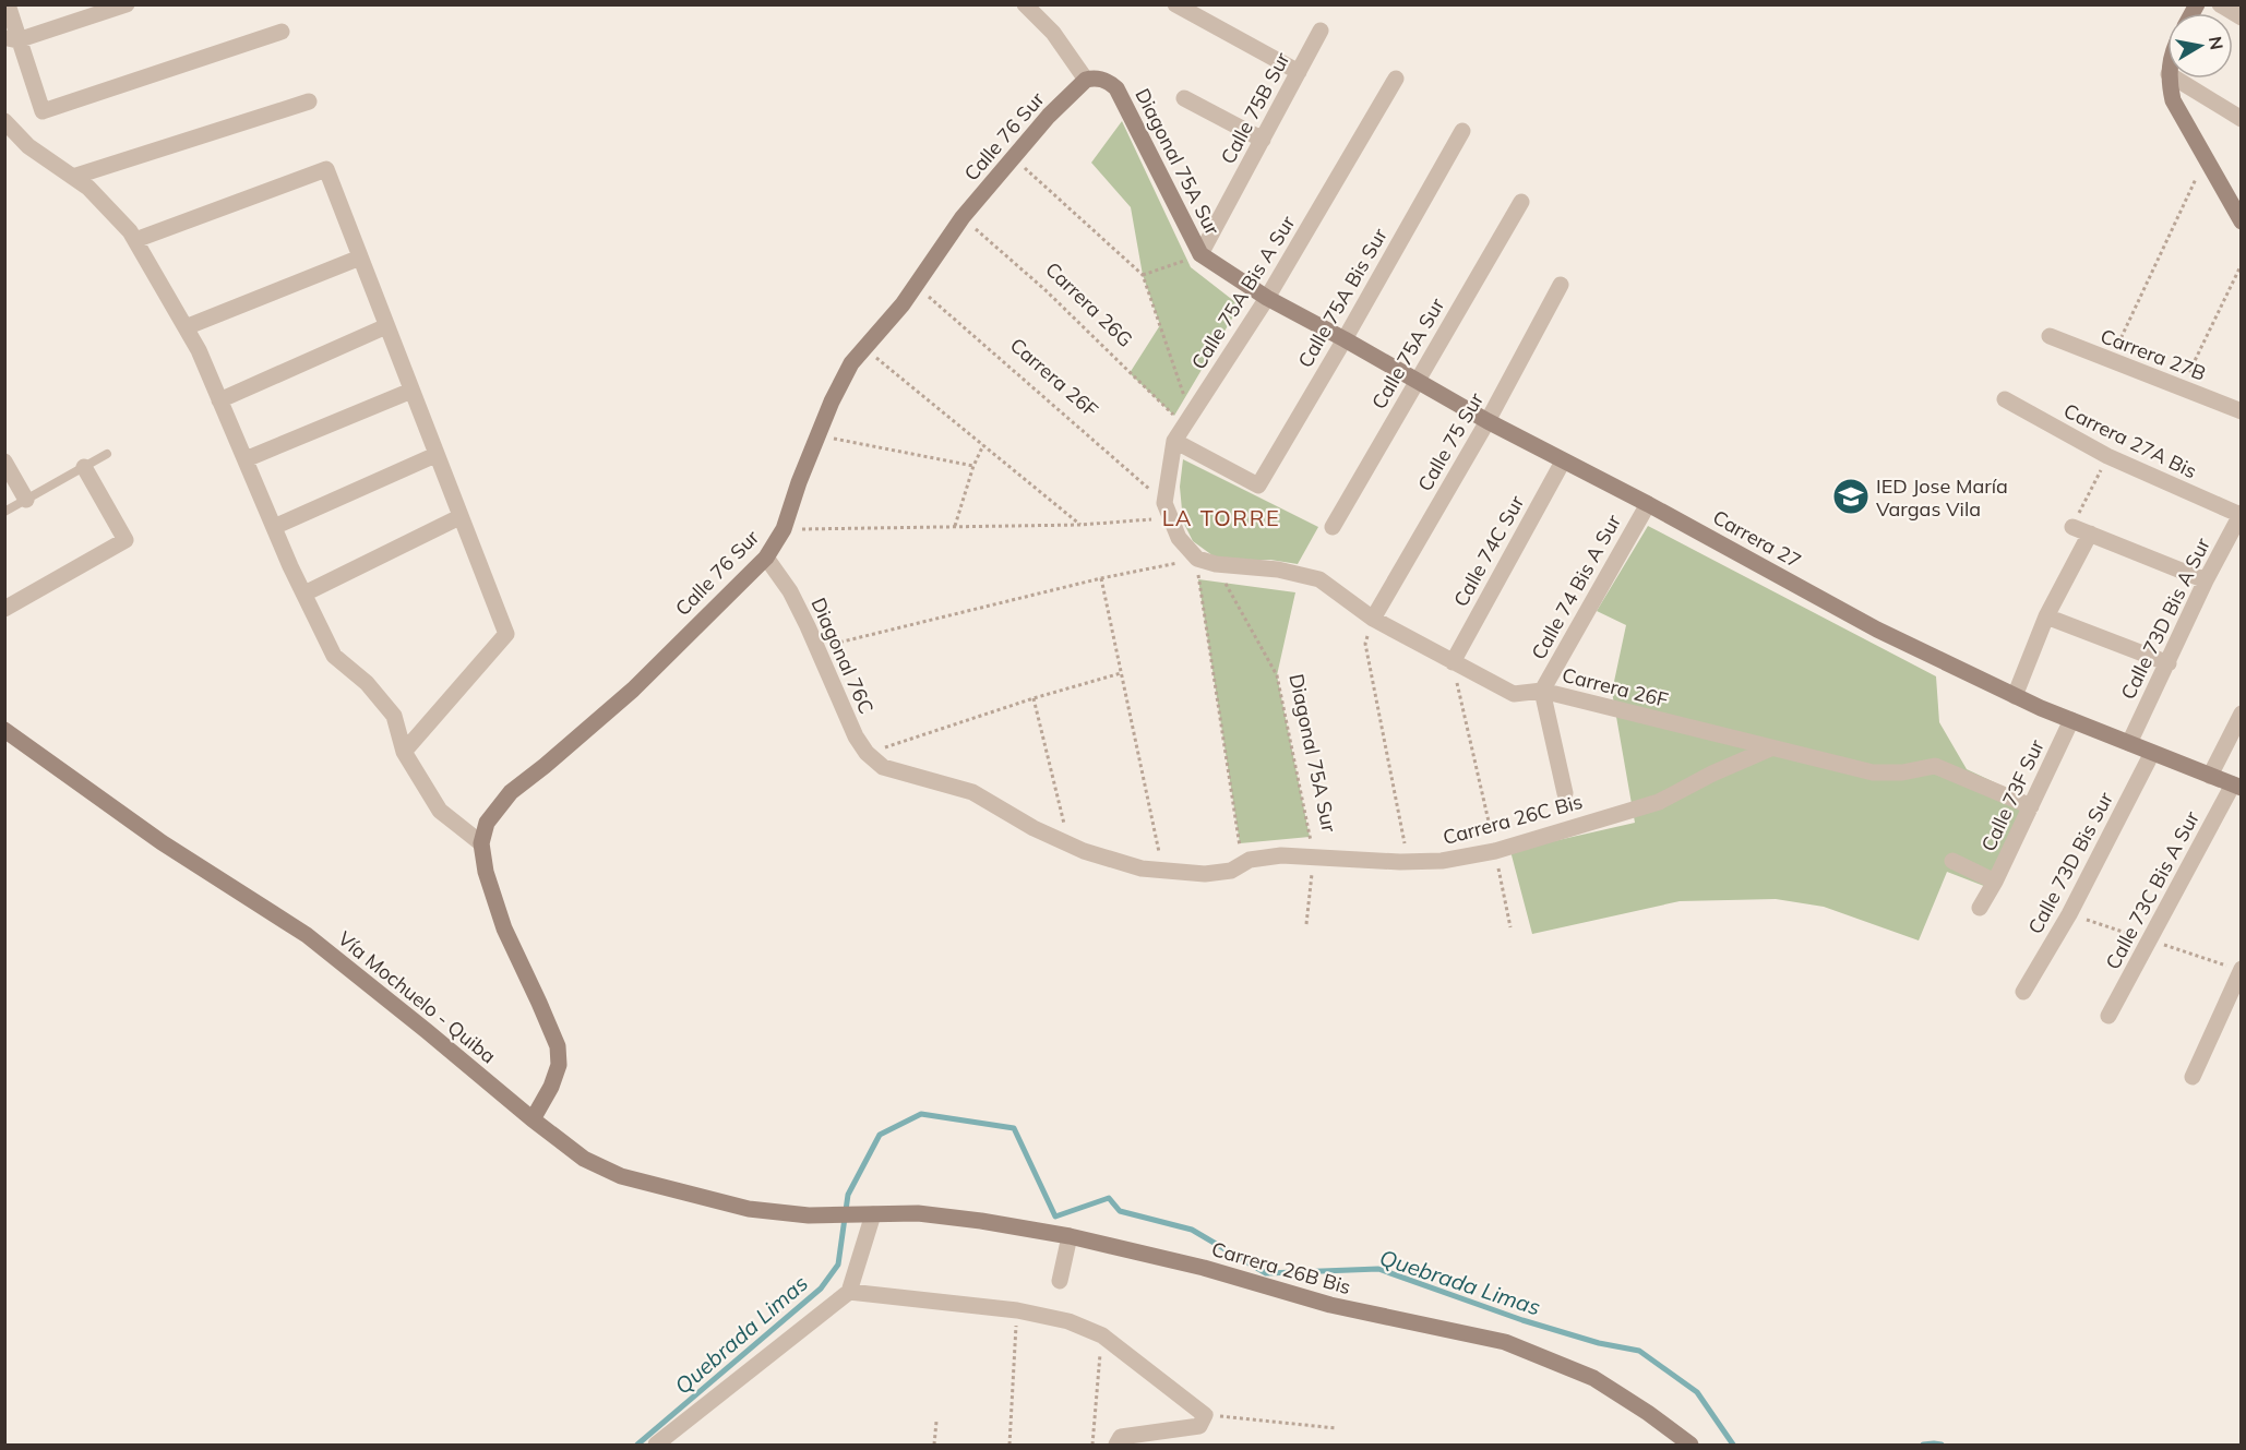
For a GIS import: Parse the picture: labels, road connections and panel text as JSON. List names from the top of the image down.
{
  "streets": {
    "street": [
      "Calle 75B Sur",
      "Calle 76 Sur",
      "Diagonal 75A Sur",
      "Calle 75A Bis A Sur",
      "Calle 75A Bis Sur",
      "Calle 75A Sur",
      "Carrera 27B",
      "Carrera 26F",
      "Carrera 27A Bis",
      "Calle 75 Sur",
      "Carrera 27",
      "Calle 74C Sur",
      "Calle 74 Bis A Sur",
      "Calle 73D Bis A Sur",
      "Diagonal 76C",
      "Calle 73F Sur",
      "Carrera 26C Bis",
      "Calle 73D Bis Sur",
      "Calle 73C Bis A Sur",
      "Vía Mochuelo - Quiba",
      "Carrera 26B Bis"
    ],
    "path": ["Carrera 26G"]
  },
  "crossings": [
    ["Calle 75B Sur", "Diagonal 75A Sur"],
    ["Calle 76 Sur", "Diagonal 75A Sur"],
    ["Calle 76 Sur", "Carrera 26G"],
    ["Calle 76 Sur", "Carrera 26F"],
    ["Calle 76 Sur", "Diagonal 76C"],
    ["Diagonal 75A Sur", "Calle 75A Bis A Sur"],
    ["Diagonal 75A Sur", "Carrera 26F"],
    ["Diagonal 75A Sur", "Carrera 27"],
    ["Diagonal 75A Sur", "Carrera 26C Bis"],
    ["Calle 75A Bis A Sur", "Calle 75A Bis Sur"],
    ["Calle 75A Bis A Sur", "Carrera 26G"],
    ["Calle 75A Bis A Sur", "Carrera 26F"],
    ["Calle 75A Bis A Sur", "Carrera 27"],
    ["Calle 75A Bis Sur", "Carrera 27"],
    ["Calle 75A Sur", "Carrera 27"],
    ["Carrera 26F", "Calle 75 Sur"],
    ["Carrera 26F", "Calle 74C Sur"],
    ["Carrera 26F", "Calle 74 Bis A Sur"],
    ["Carrera 26F", "Calle 73F Sur"],
    ["Carrera 26F", "Carrera 26C Bis"],
    ["Carrera 27A Bis", "Calle 73D Bis A Sur"],
    ["Calle 75 Sur", "Carrera 27"],
    ["Carrera 27", "Calle 74C Sur"],
    ["Carrera 27", "Calle 74 Bis A Sur"],
    ["Carrera 27", "Calle 73D Bis A Sur"],
    ["Carrera 27", "Calle 73F Sur"],
    ["Carrera 27", "Calle 73D Bis Sur"],
    ["Carrera 27", "Calle 73C Bis A Sur"],
    ["Diagonal 76C", "Carrera 26C Bis"],
    ["Vía Mochuelo - Quiba", "Carrera 26B Bis"]
  ],
  "districts": ["LA TORRE"],
  "water": ["Quebrada Limas"],
  "places": {
    "school or university": ["IED Jose María Vargas Vila"]
  },
  "north": "right"
}
